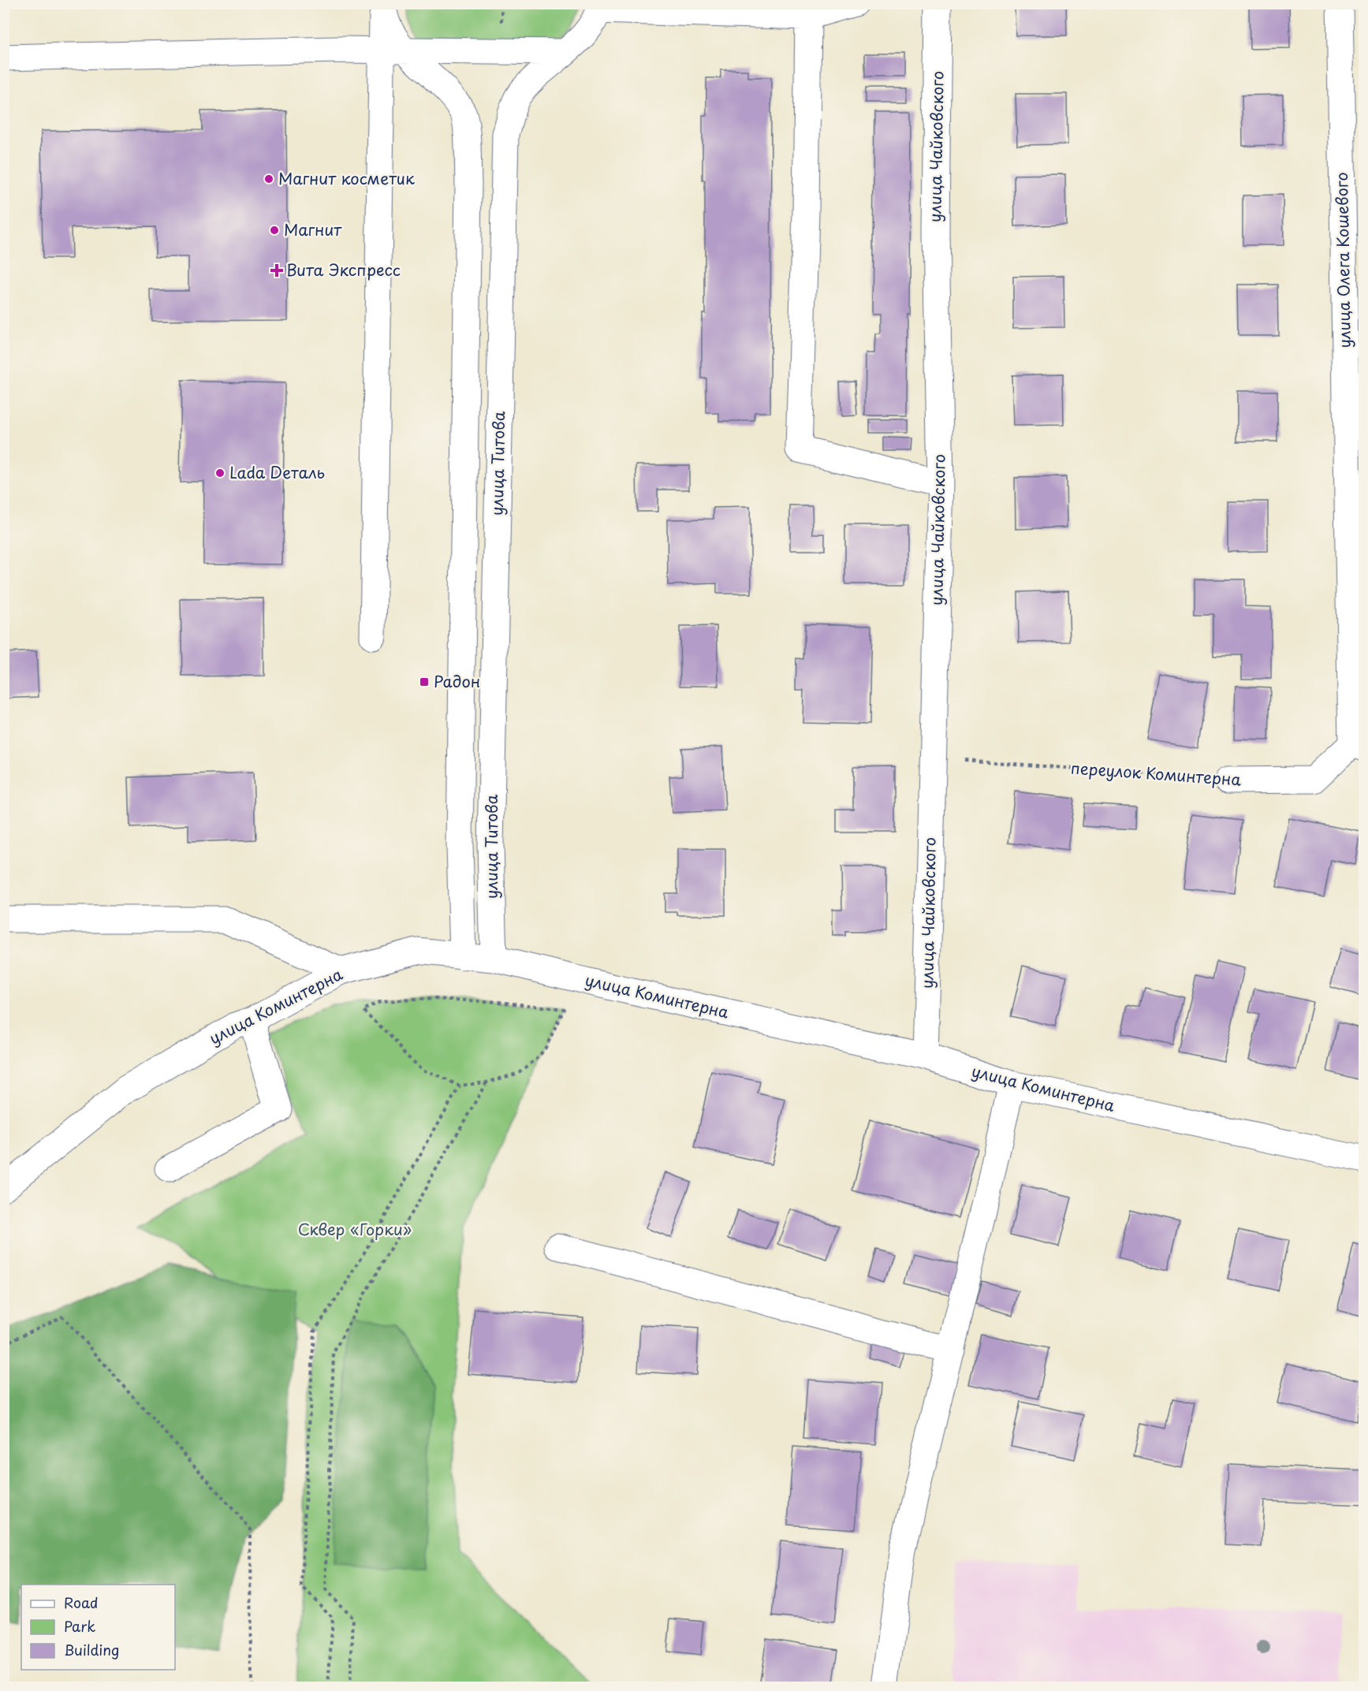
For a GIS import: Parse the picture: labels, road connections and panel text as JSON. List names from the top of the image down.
{
  "streets": {
    "street": [
      "улица Чайковского",
      "улица Олега Кошевого",
      "улица Титова",
      "переулок Коминтерна",
      "улица Коминтерна"
    ]
  },
  "crossings": [
    ["улица Чайковского", "переулок Коминтерна"],
    ["улица Чайковского", "улица Коминтерна"],
    ["улица Олега Кошевого", "переулок Коминтерна"],
    ["улица Титова", "улица Коминтерна"]
  ],
  "parks": ["Сквер «Горки»"],
  "places": {
    "other": ["Магнит косметик", "Магнит", "Lada Dеталь"],
    "health": ["Вита Экспресс"],
    "transit": ["Радон"]
  },
  "legend": ["Road", "Park", "Building"]
}
